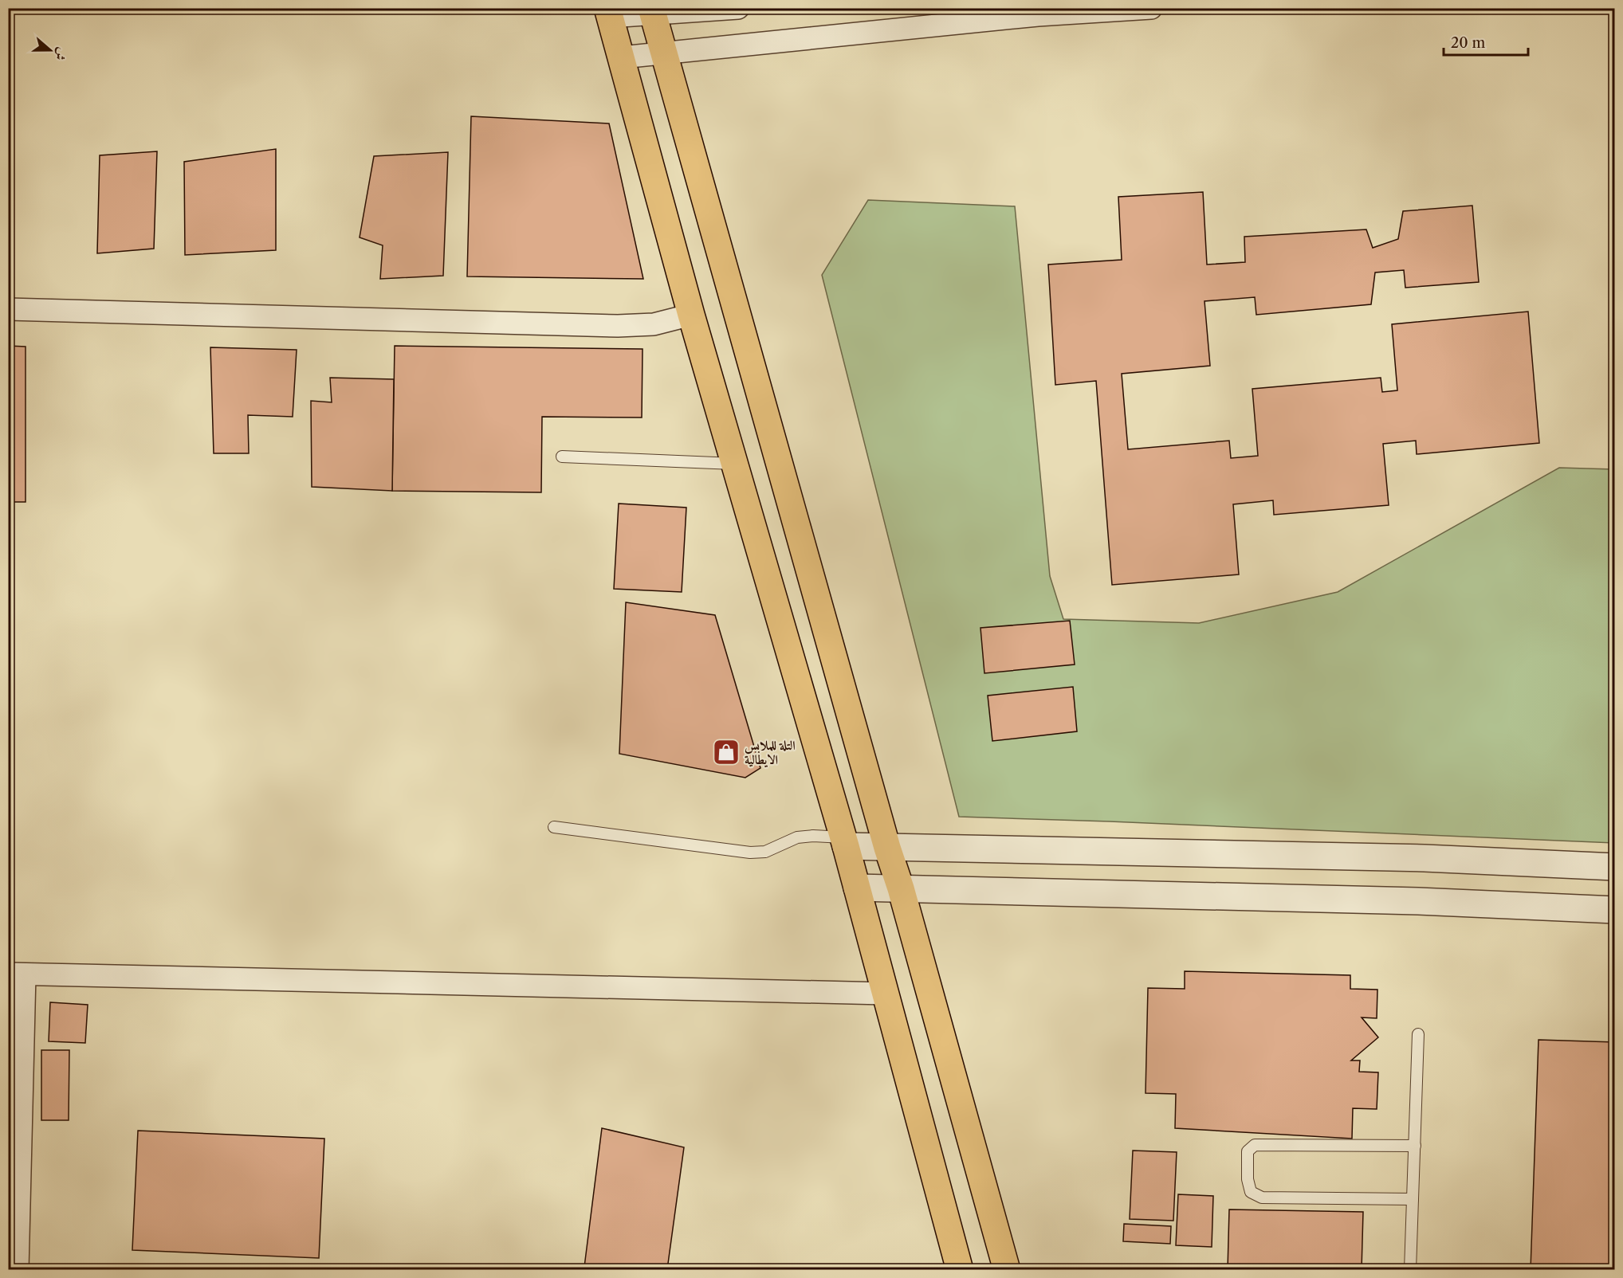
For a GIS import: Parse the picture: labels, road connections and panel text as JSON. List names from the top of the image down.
{
  "places": {
    "shop": ["التلة للملابس الايطالية"]
  },
  "scale_bar": "20 m",
  "north": "right"
}
